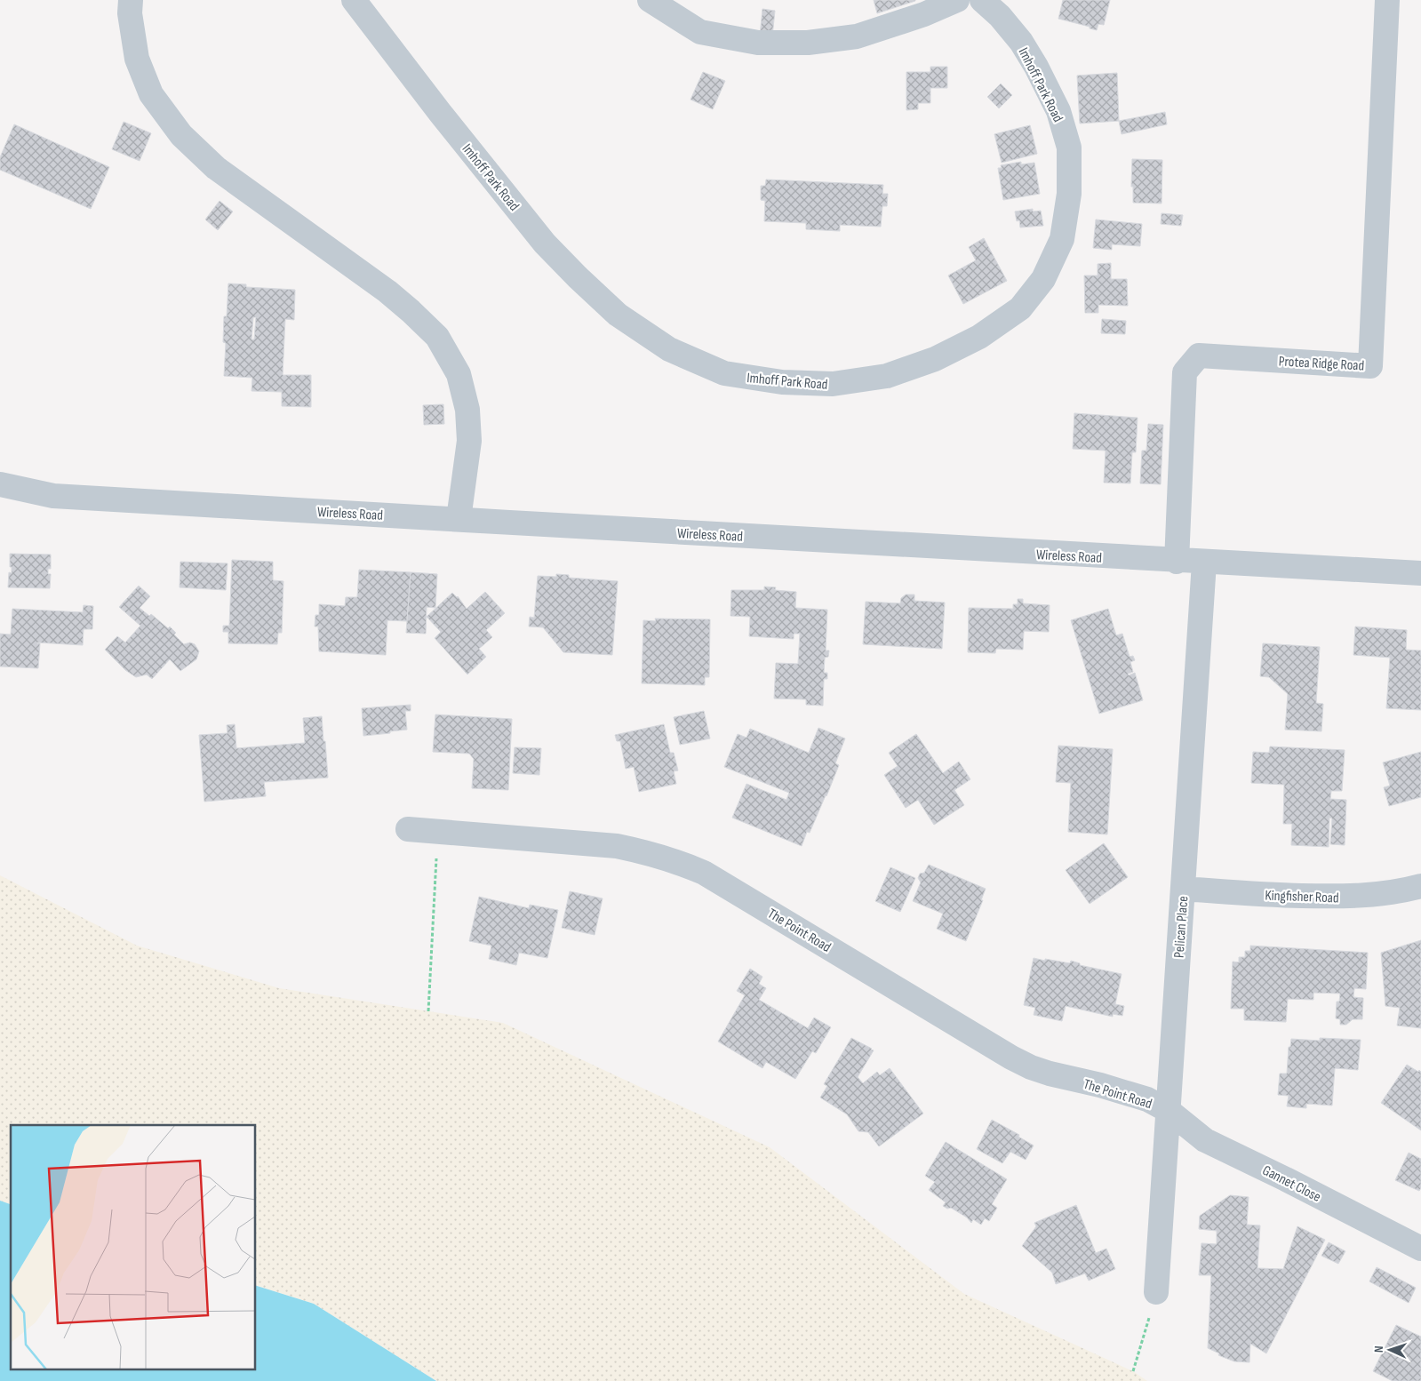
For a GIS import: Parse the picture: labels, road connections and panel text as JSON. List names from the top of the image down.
{
  "streets": {
    "street": [
      "Imhoff Park Road",
      "Protea Ridge Road",
      "Wireless Road",
      "Kingfisher Road",
      "Pelican Place",
      "The Point Road",
      "Gannet Close"
    ]
  },
  "crossings": [
    ["Protea Ridge Road", "Wireless Road"],
    ["Wireless Road", "Pelican Place"],
    ["Kingfisher Road", "Pelican Place"],
    ["Pelican Place", "The Point Road"],
    ["Pelican Place", "Gannet Close"],
    ["The Point Road", "Gannet Close"]
  ],
  "north": "left"
}
